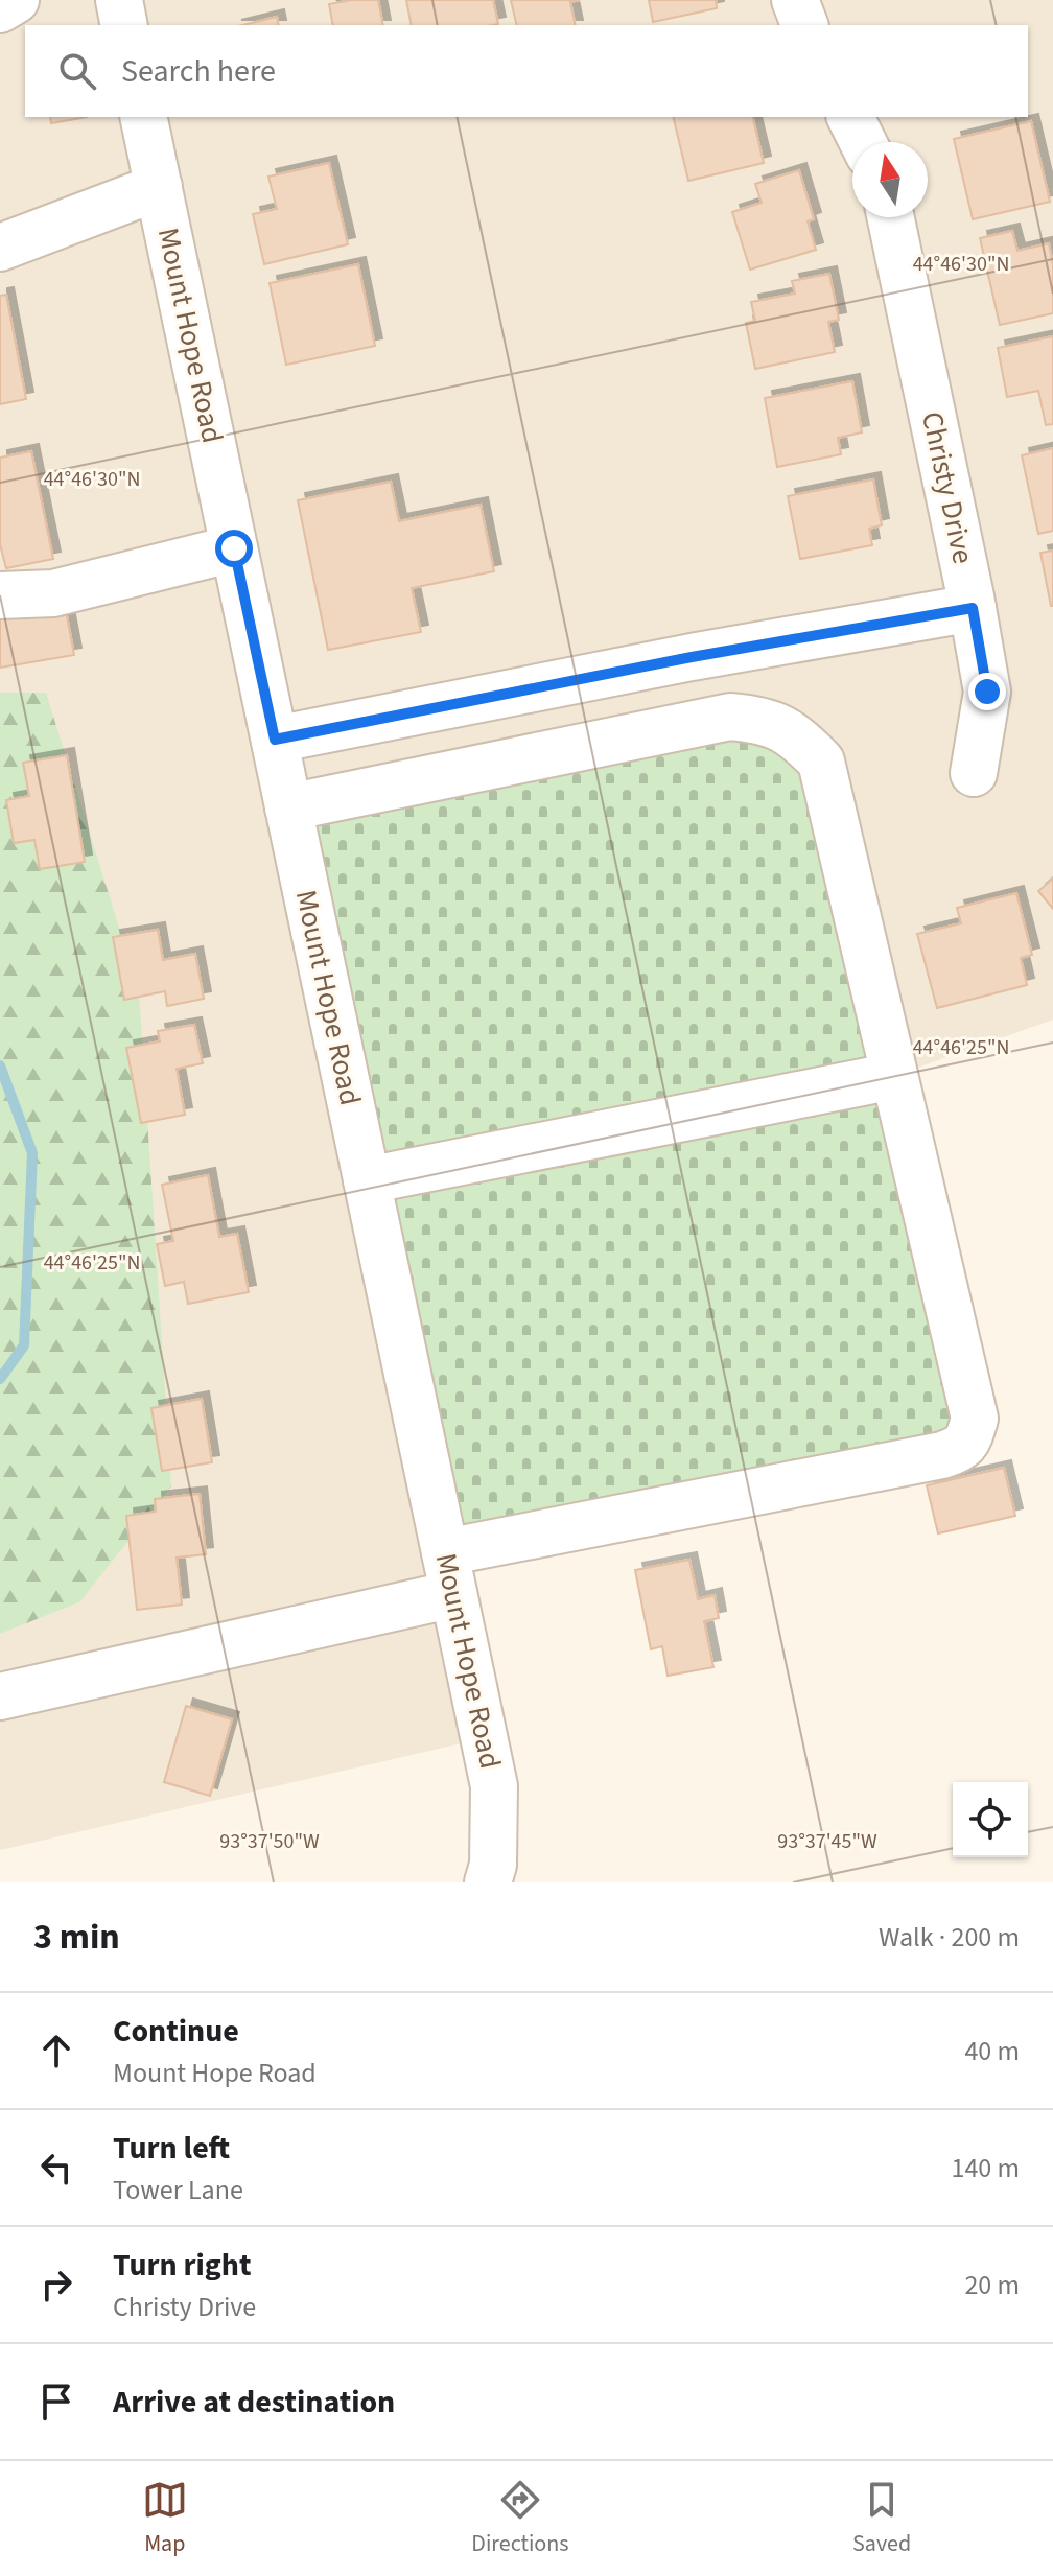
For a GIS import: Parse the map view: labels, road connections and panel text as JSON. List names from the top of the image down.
{
  "streets": {
    "street": ["Mount Hope Road", "Christy Drive"]
  },
  "north": "top",
  "page": {
    "search": "Search here",
    "heading": ["3 min", "Walk · 200 m"],
    "list": [
      ["Continue", "Mount Hope Road", "40 m"],
      ["Turn left", "Tower Lane", "140 m"],
      ["Turn right", "Christy Drive", "20 m"],
      "Arrive at destination"
    ],
    "nav": ["Map", "Directions", "Saved"]
  },
  "coordinates": [
    "44°46'30\"N",
    "44°46'25\"N",
    "93°37'50\"W",
    "93°37'45\"W"
  ]
}
